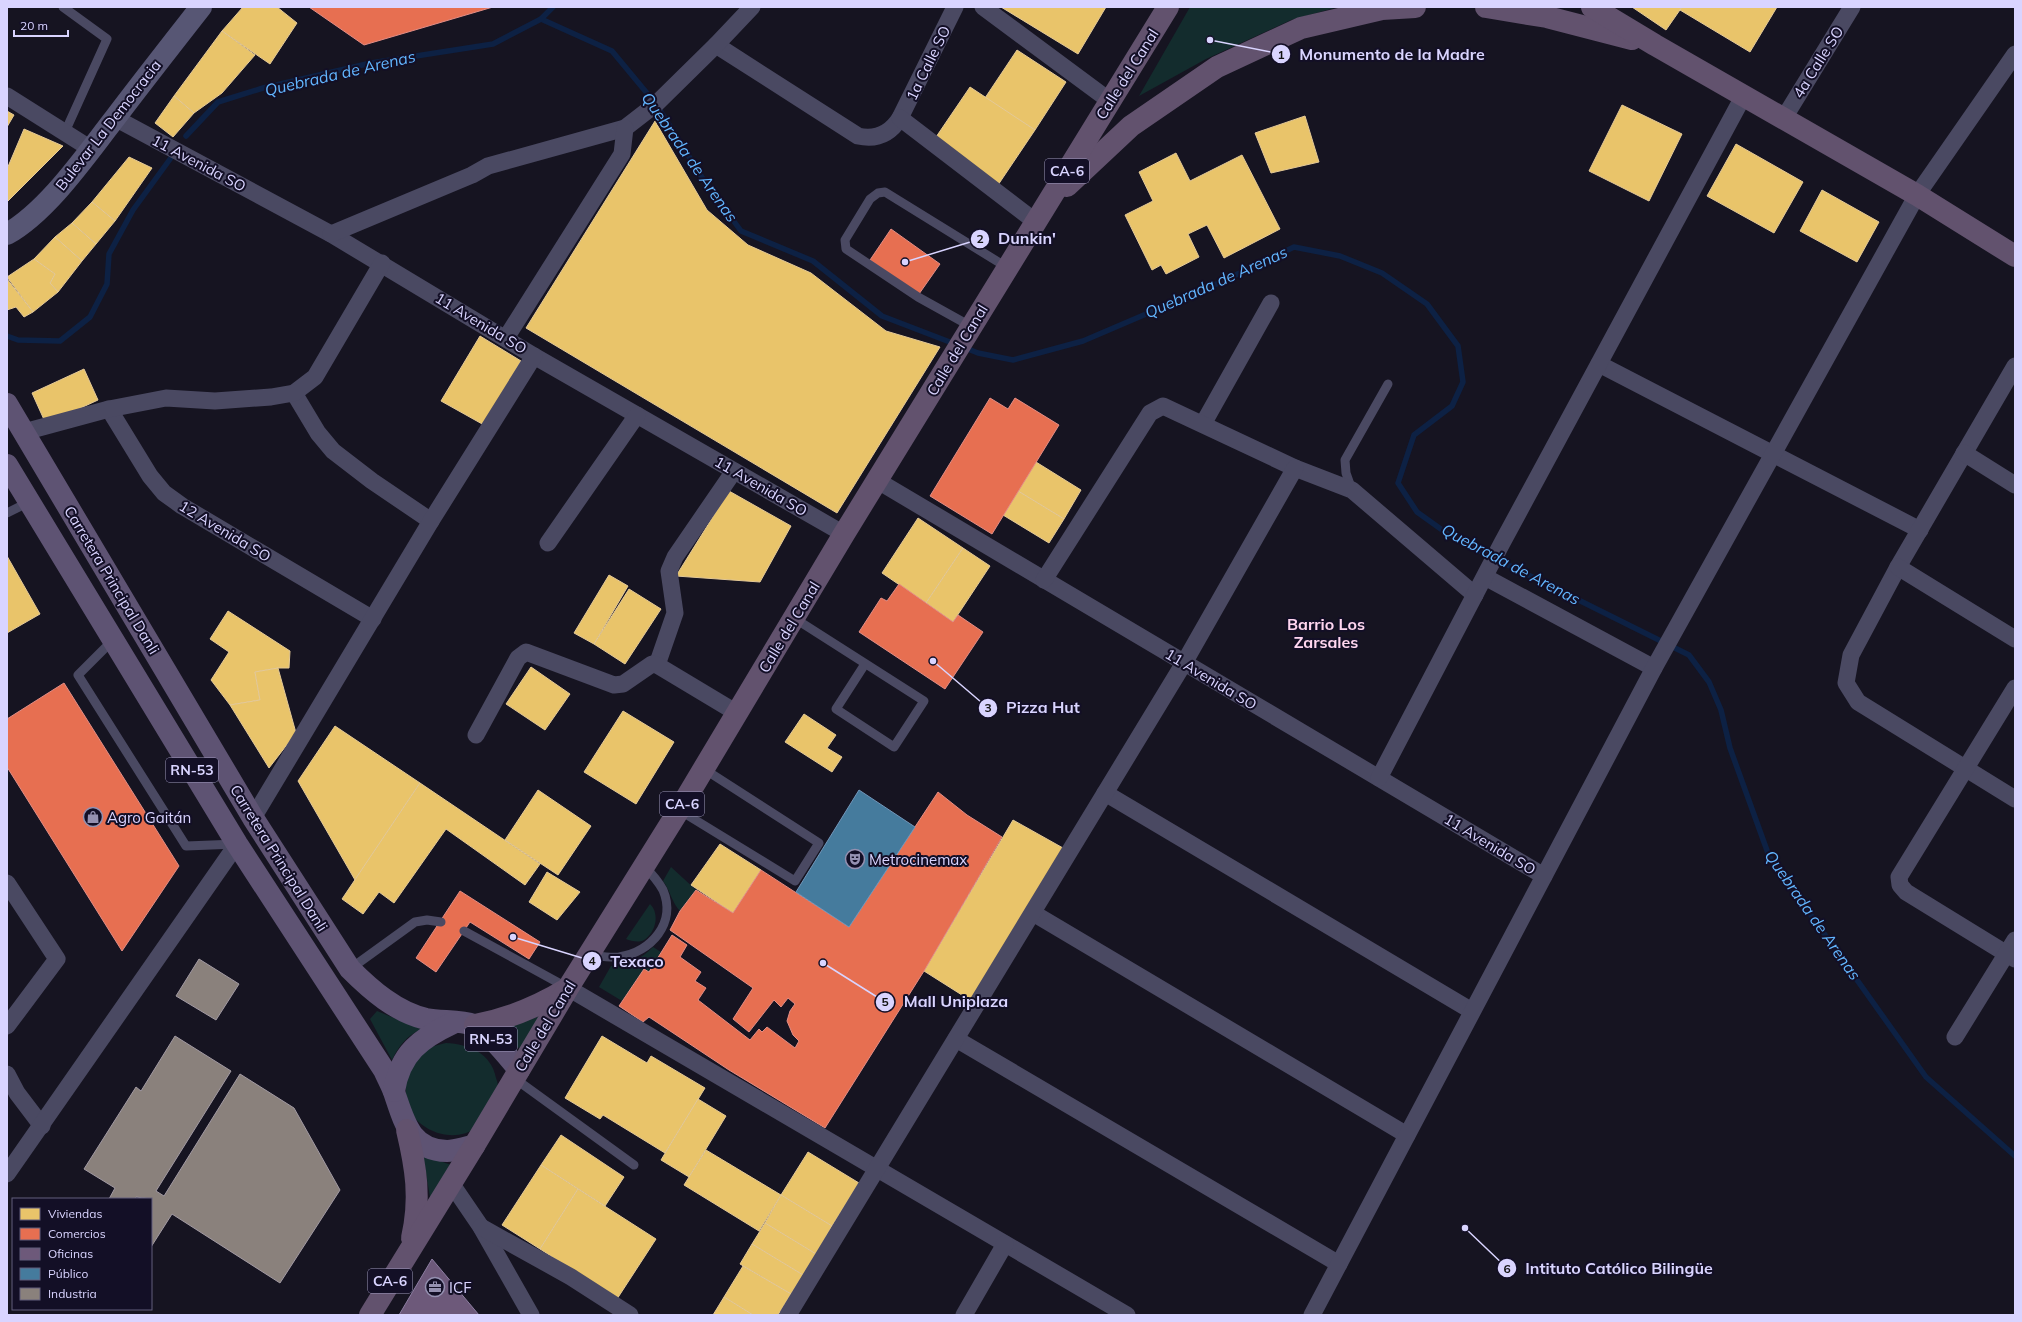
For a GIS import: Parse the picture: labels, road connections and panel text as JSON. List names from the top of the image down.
{
  "streets": {
    "highway": ["Calle del Canal", "CA-6"],
    "main road": ["Bulevar La Democracia", "Carretera Principal Danli", "RN-53"],
    "street": [
      "4a Calle SO",
      "1a Calle SO",
      "11 Avenida SO",
      "12 Avenida SO"
    ]
  },
  "crossings": [
    ["Calle del Canal", "11 Avenida SO"],
    ["Calle del Canal", "CA-6"],
    ["Calle del Canal", "Carretera Principal Danli"],
    ["Calle del Canal", "RN-53"],
    ["Bulevar La Democracia", "11 Avenida SO"],
    ["Carretera Principal Danli", "RN-53"]
  ],
  "districts": ["Barrio Los Zarsales"],
  "water": ["Quebrada de Arenas"],
  "places": {
    "other": [
      "Monumento de la Madre",
      "Dunkin'",
      "Pizza Hut",
      "Texaco",
      "Mall Uniplaza",
      "Intituto Católico Bilingüe"
    ],
    "shop": ["Agro Gaitán"],
    "theatre": ["Metrocinemax"],
    "office": ["ICF"]
  },
  "legend": [
    "Viviendas",
    "Comercios",
    "Oficinas",
    "Público",
    "Industria"
  ],
  "scale_bar": "20 m"
}
